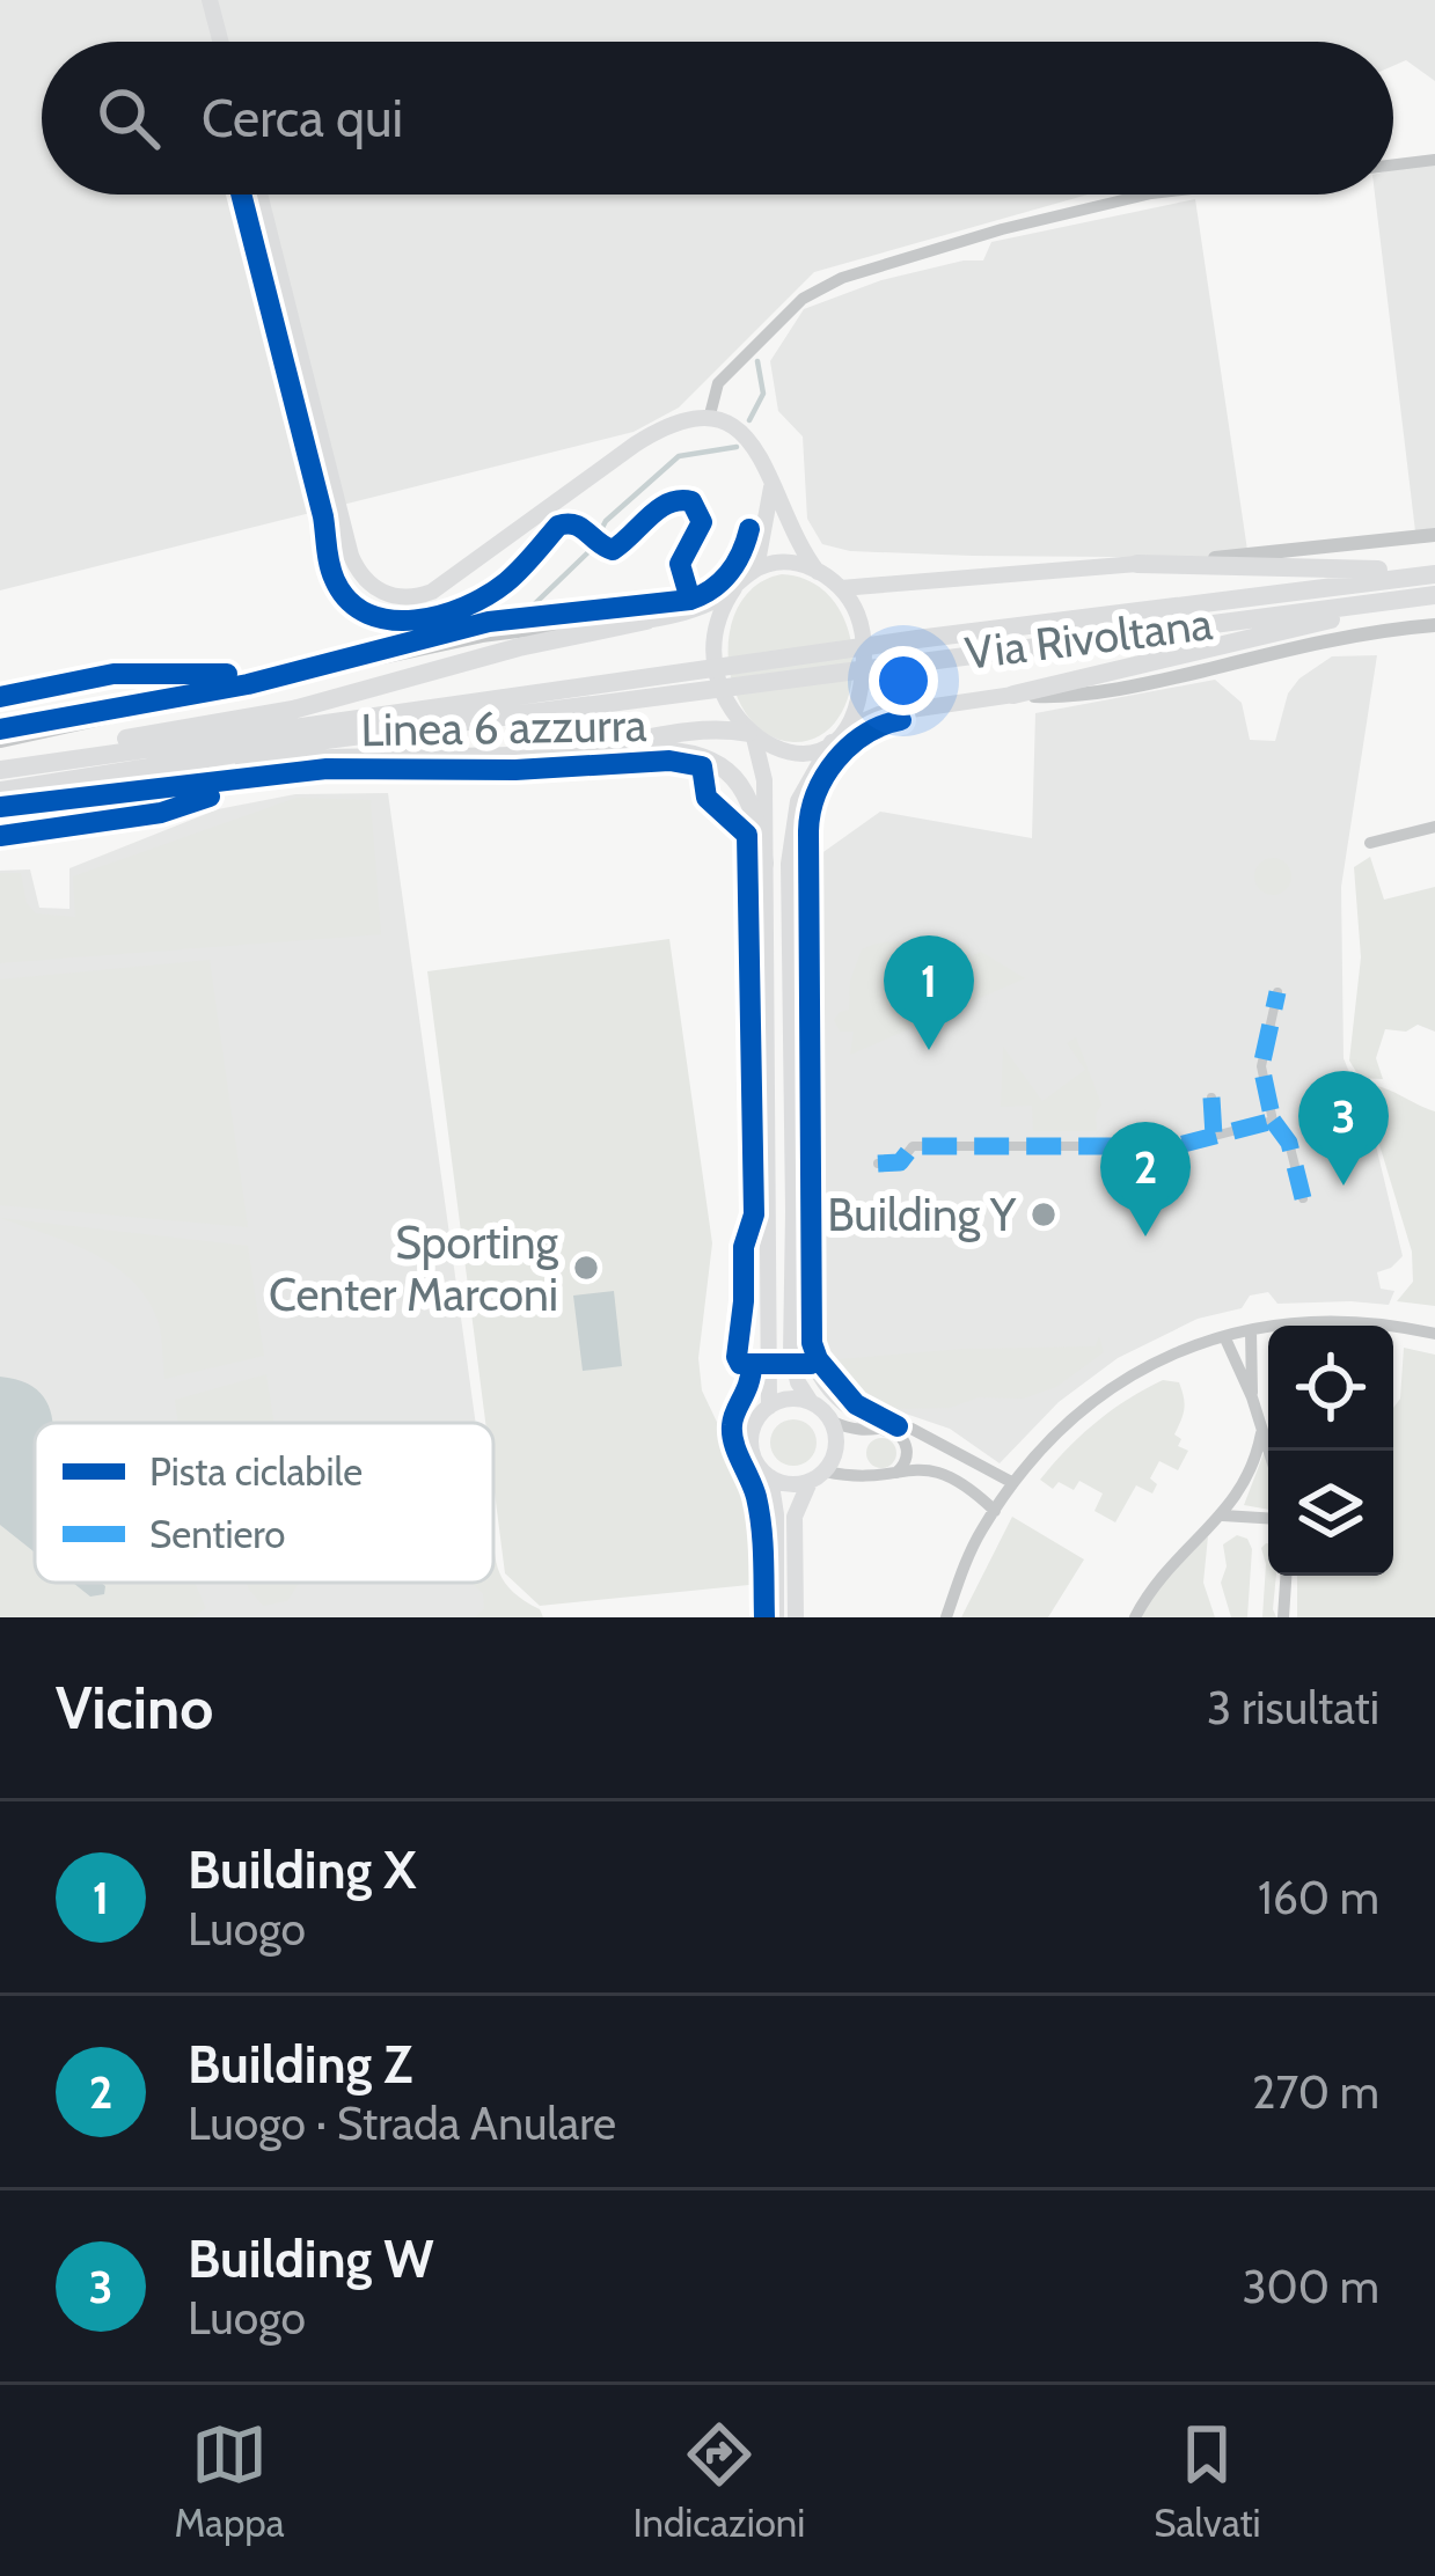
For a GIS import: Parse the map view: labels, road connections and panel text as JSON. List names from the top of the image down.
{
  "streets": {
    "highway": ["Via Rivoltana"],
    "cycle path": ["Linea 6 azzurra"]
  },
  "places": ["Building Y", "Sporting Center Marconi"],
  "legend": ["Pista ciclabile", "Sentiero"],
  "page": {
    "search": "Cerca qui",
    "pins": ["1", "3", "2"],
    "heading": ["Vicino", "3 risultati"],
    "list": [
      {
        "mark": "1",
        "name": "Building X",
        "note": "Luogo",
        "value": "160 m"
      },
      {
        "mark": "2",
        "name": "Building Z",
        "note": "Luogo · Strada Anulare",
        "value": "270 m"
      },
      {
        "mark": "3",
        "name": "Building W",
        "note": "Luogo",
        "value": "300 m"
      }
    ],
    "nav": ["Mappa", "Indicazioni", "Salvati"]
  }
}
